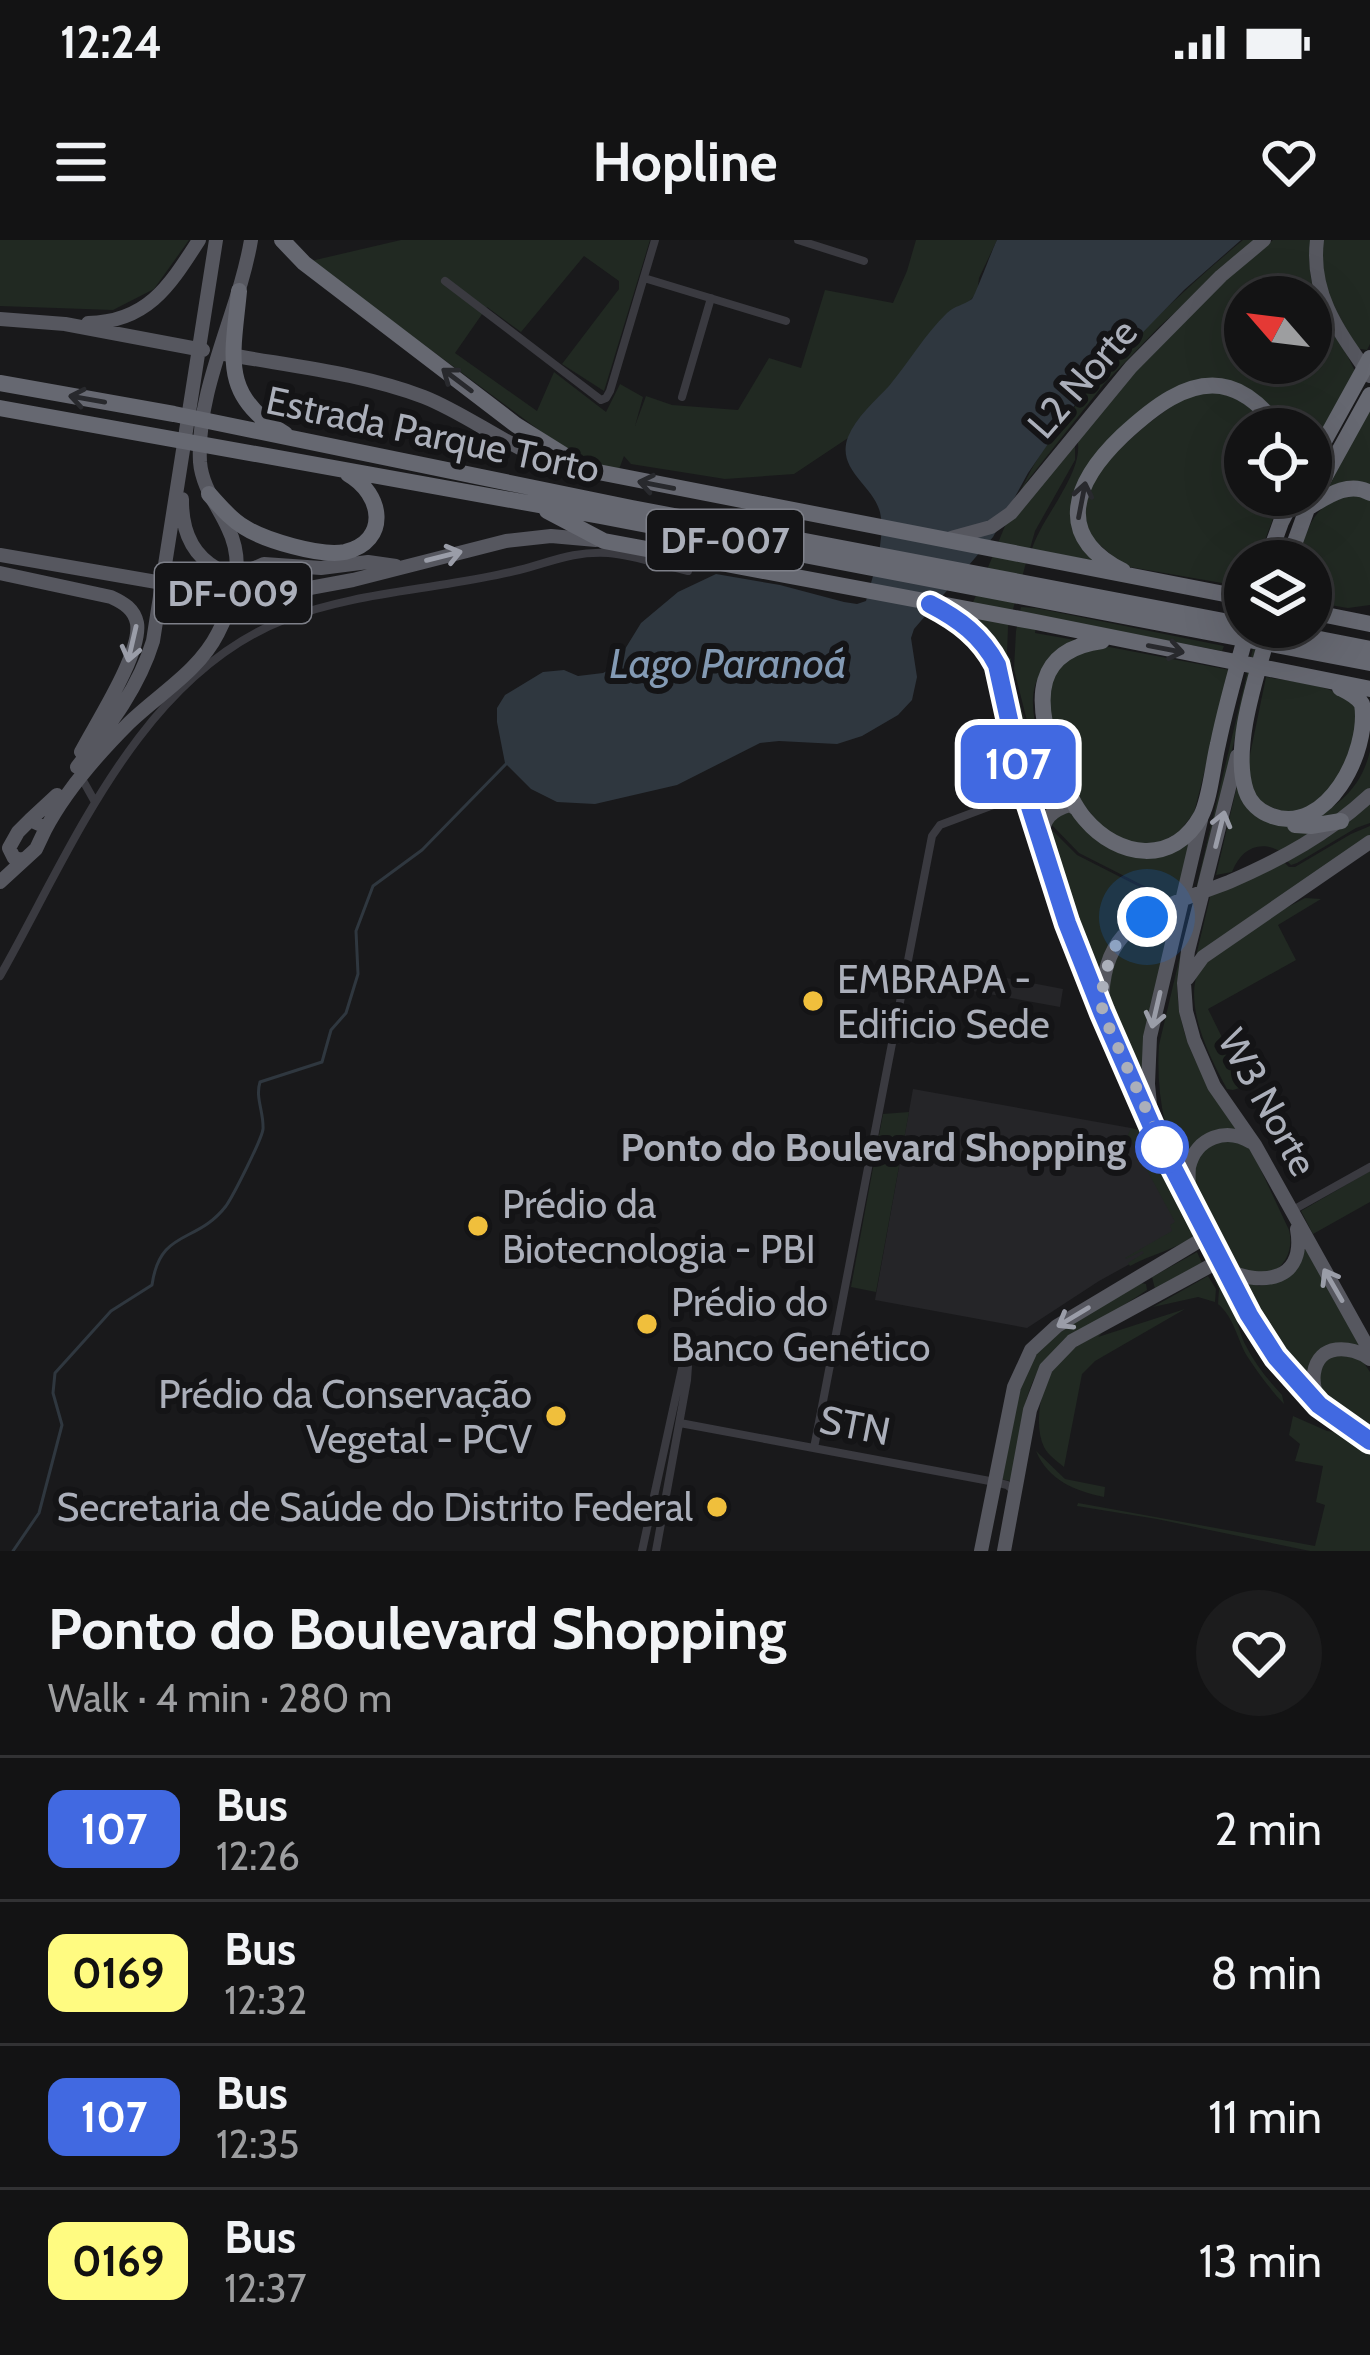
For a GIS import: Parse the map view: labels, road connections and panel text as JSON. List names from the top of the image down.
{
  "streets": {
    "highway": ["Estrada Parque Torto", "DF-007"],
    "main road": ["L2 Norte", "DF-009", "W3 Norte"],
    "street": ["STN"]
  },
  "water": ["Lago Paranoá"],
  "places": [
    "EMBRAPA - Edificio Sede",
    "Ponto do Boulevard Shopping",
    "Prédio da Biotecnologia - PBI",
    "Prédio do Banco Genético",
    "Prédio da Conservação Vegetal - PCV",
    "Secretaria de Saúde do Distrito Federal"
  ],
  "lines": ["bus line 107"],
  "north": "top left",
  "page": {
    "status": "12:24",
    "header": "Hopline",
    "on_map": "107",
    "heading": ["Ponto do Boulevard Shopping", "Walk · 4 min · 280 m"],
    "list": [
      {
        "mark": "107",
        "name": "Bus",
        "note": "12:26",
        "value": "2 min"
      },
      {
        "mark": "0169",
        "name": "Bus",
        "note": "12:32",
        "value": "8 min"
      },
      {
        "mark": "107",
        "name": "Bus",
        "note": "12:35",
        "value": "11 min"
      },
      {
        "mark": "0169",
        "name": "Bus",
        "note": "12:37",
        "value": "13 min"
      }
    ]
  }
}
